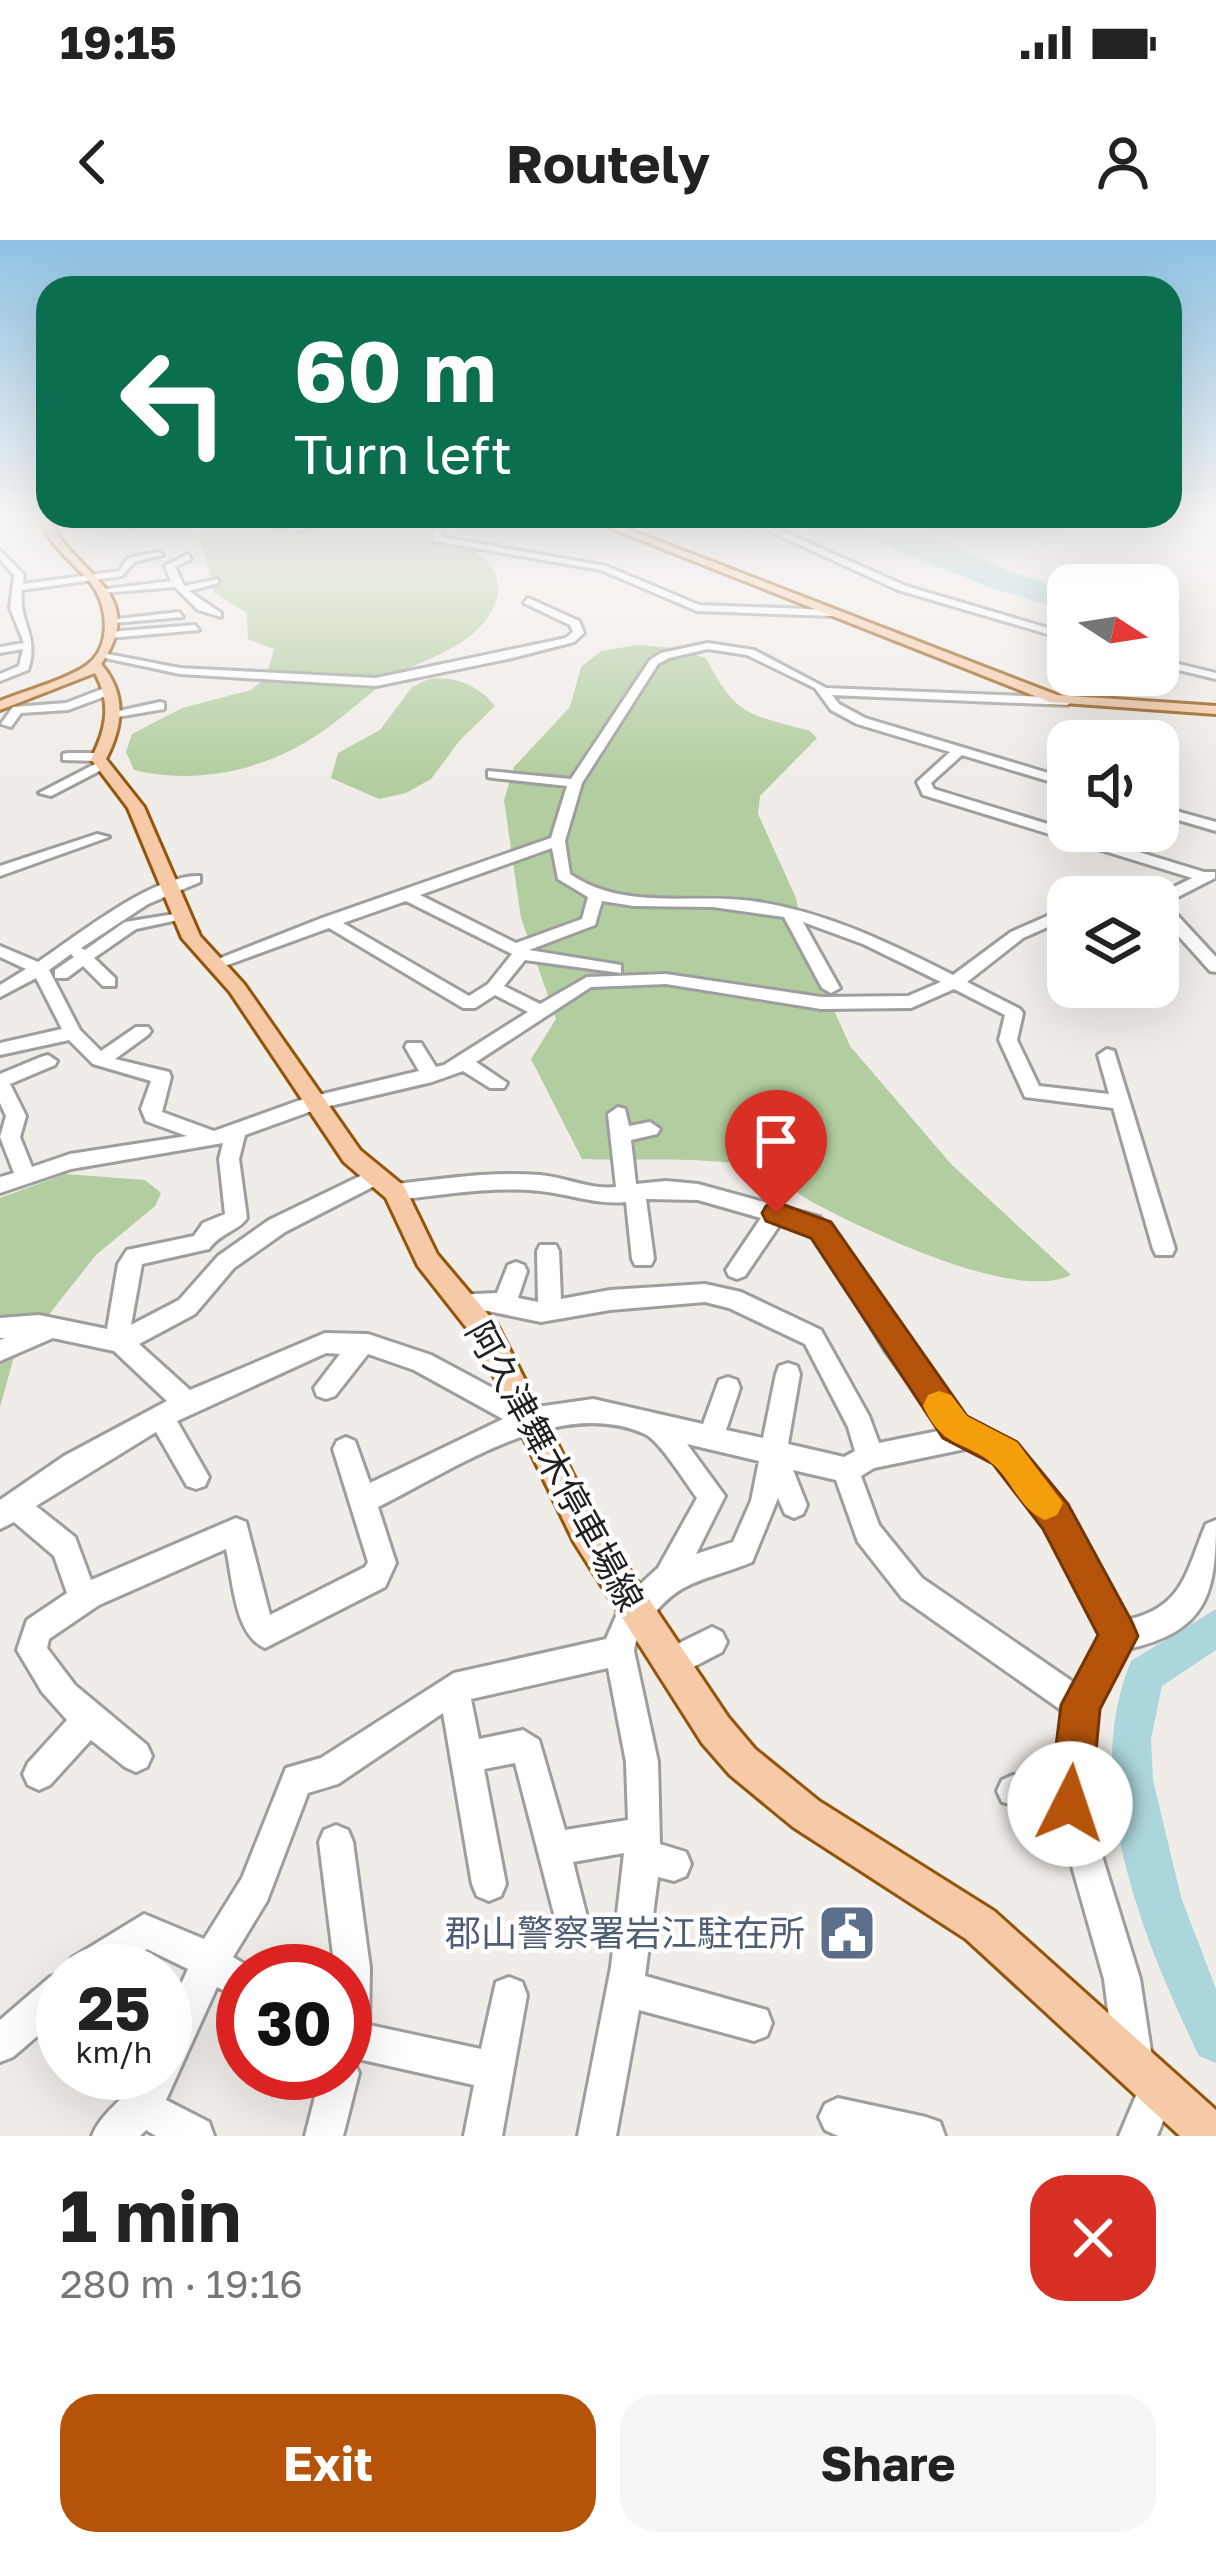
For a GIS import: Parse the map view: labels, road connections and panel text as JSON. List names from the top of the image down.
{
  "streets": {
    "main road": ["阿久津舞木停車場線"]
  },
  "places": {
    "public building": ["郡山警察署岩江駐在所"]
  },
  "north": "right",
  "page": {
    "status": "19:15",
    "header": "Routely",
    "turn": ["60 m", "Turn left"],
    "speed": "25 km/h",
    "limit": "30",
    "heading": ["1 min", "280 m · 19:16"],
    "buttons": ["Exit", "Share"]
  }
}
